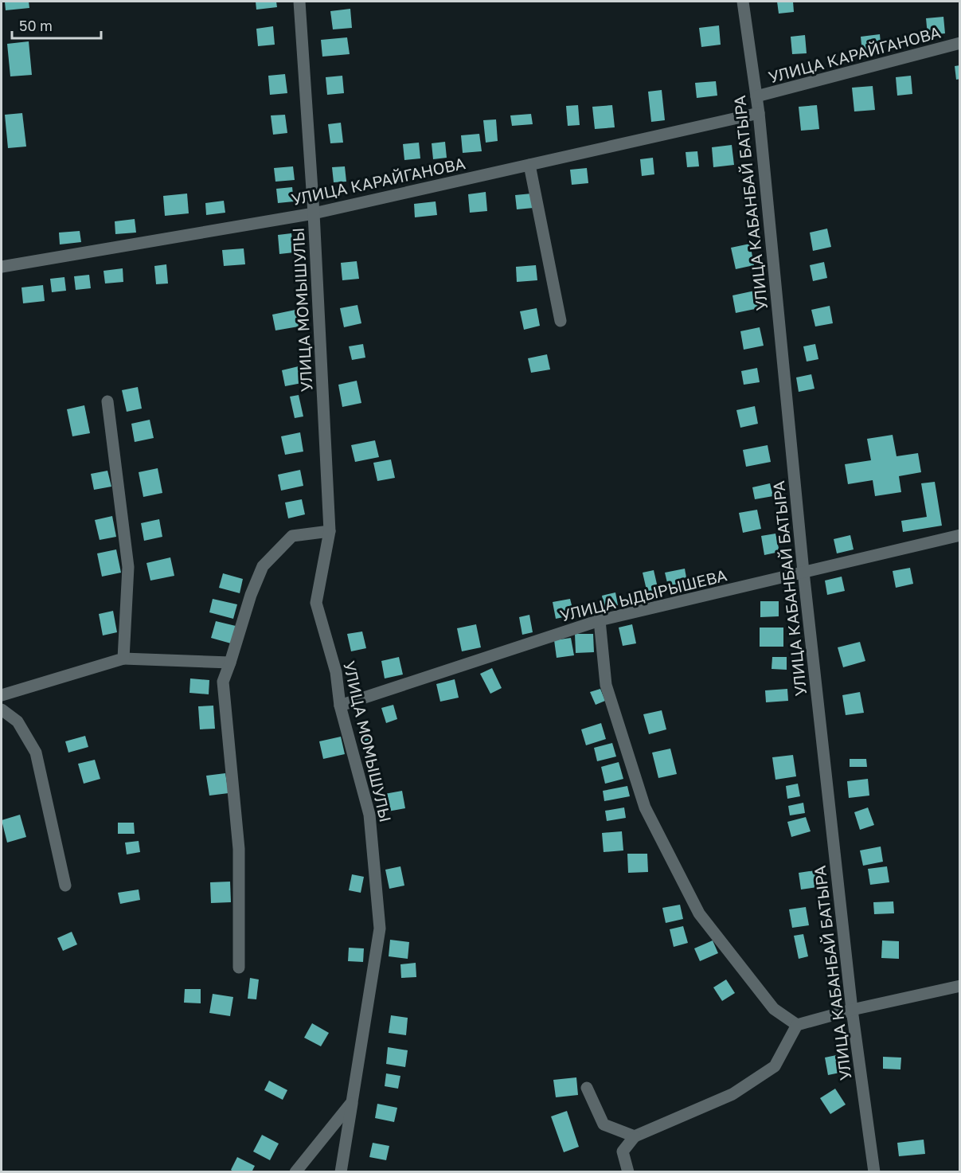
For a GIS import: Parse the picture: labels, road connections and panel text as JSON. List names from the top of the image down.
{
  "streets": {
    "street": [
      "УЛИЦА КАРАЙГАНОВА",
      "УЛИЦА КАБАНБАЙ БАТЫРА",
      "УЛИЦА МОМЫШУЛЫ",
      "УЛИЦА ЫДЫРЫШЕВА"
    ]
  },
  "crossings": [
    ["УЛИЦА КАРАЙГАНОВА", "УЛИЦА КАБАНБАЙ БАТЫРА"],
    ["УЛИЦА КАРАЙГАНОВА", "УЛИЦА МОМЫШУЛЫ"],
    ["УЛИЦА КАБАНБАЙ БАТЫРА", "УЛИЦА ЫДЫРЫШЕВА"],
    ["УЛИЦА МОМЫШУЛЫ", "УЛИЦА ЫДЫРЫШЕВА"]
  ],
  "scale_bar": "50 m"
}
